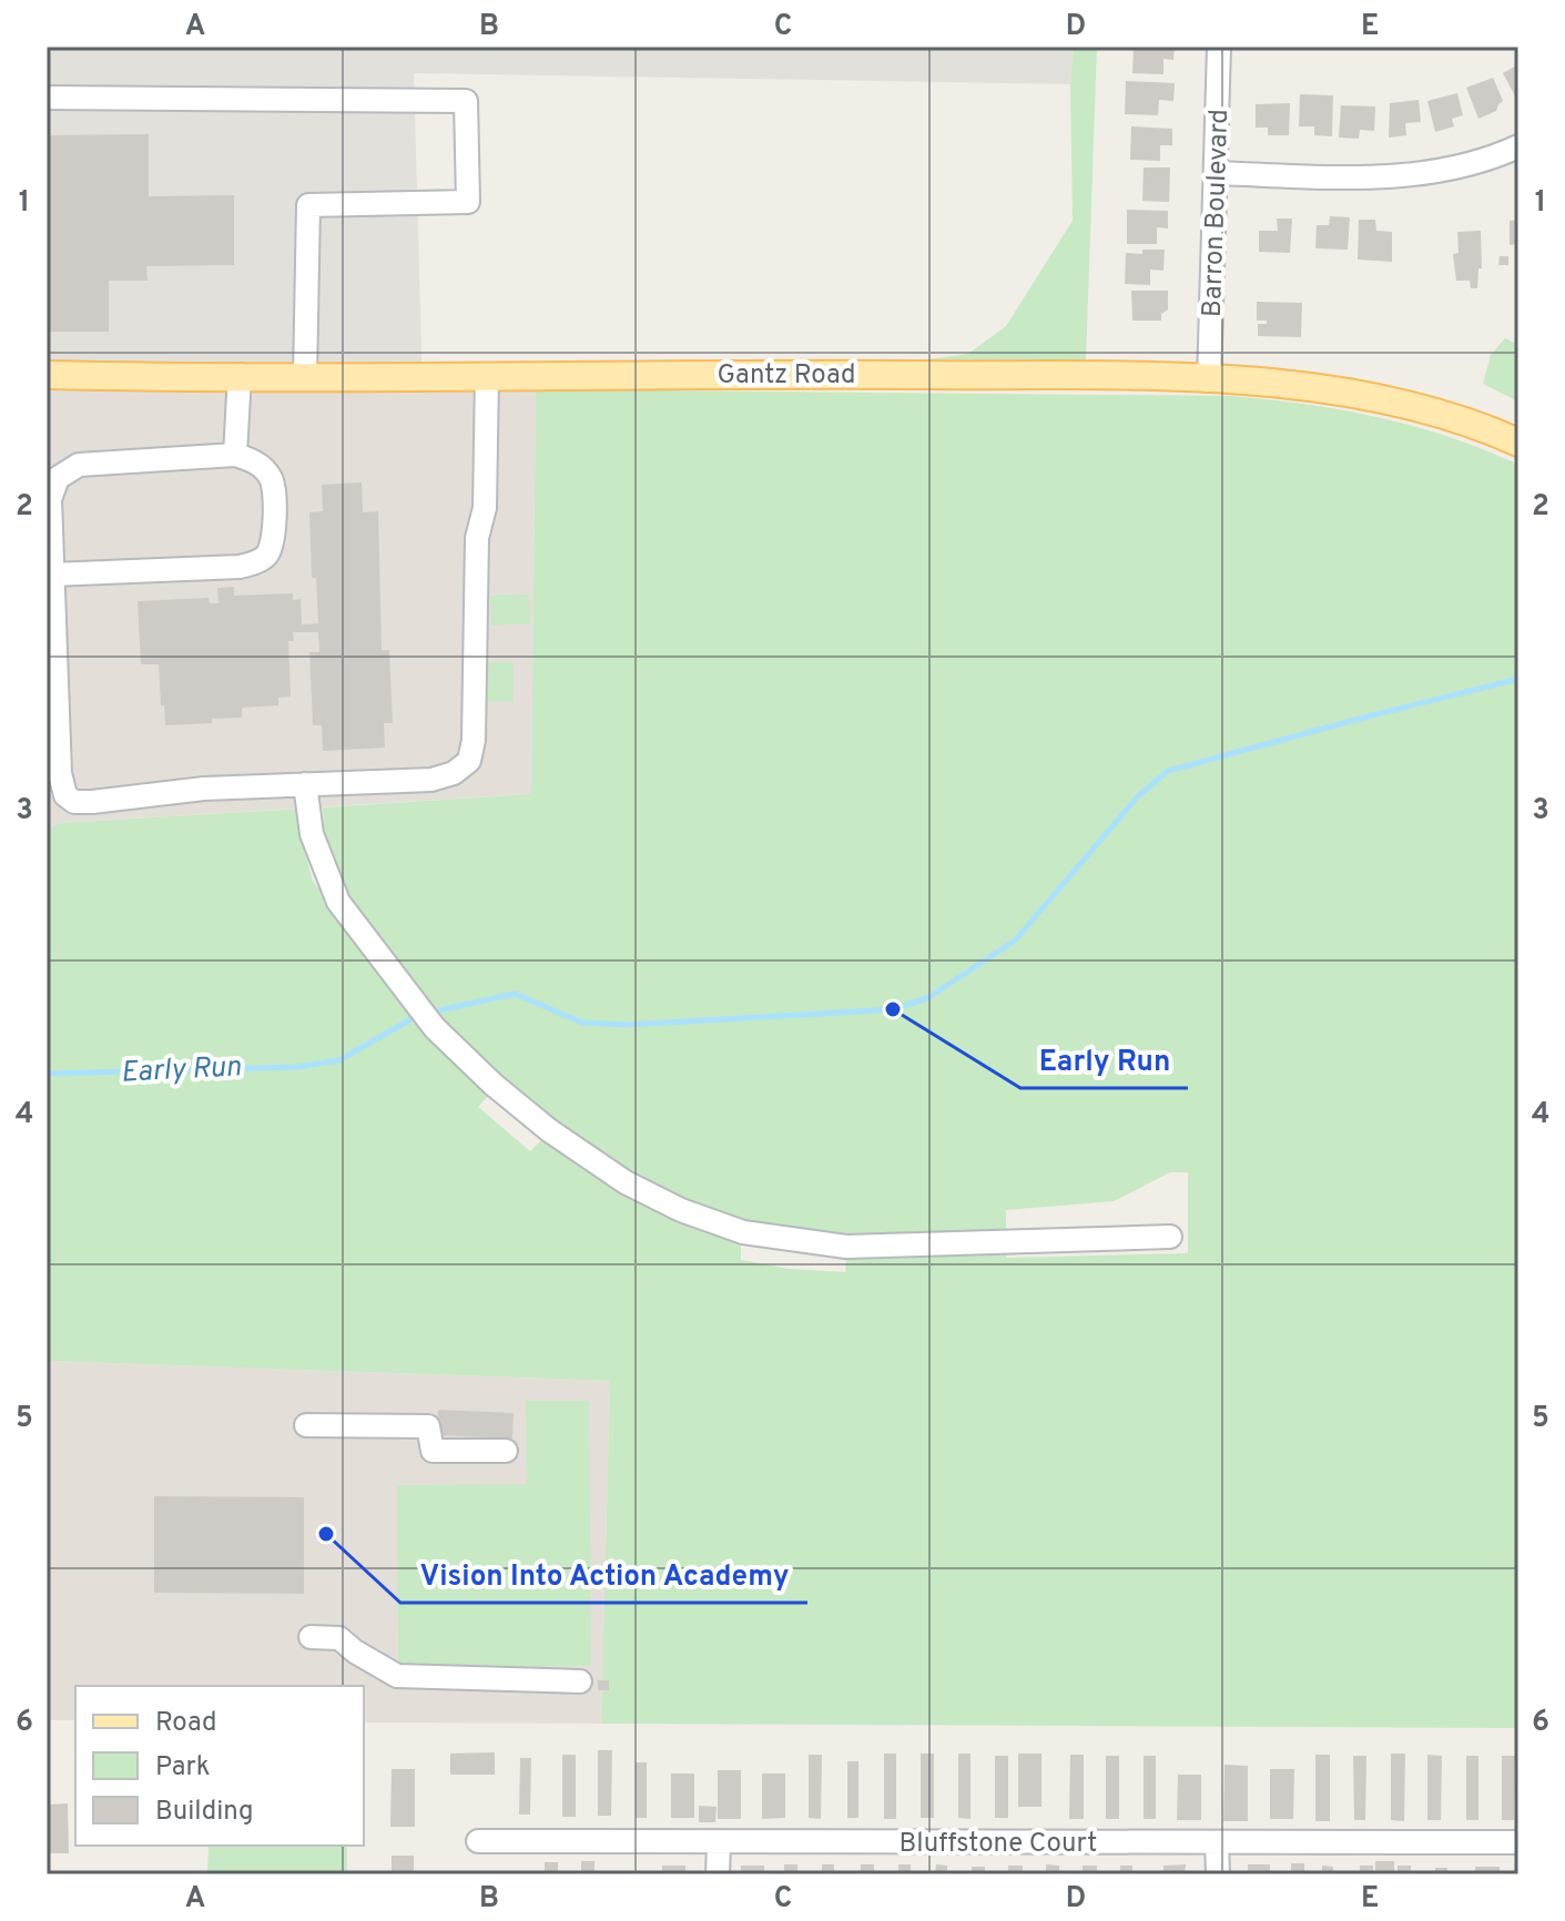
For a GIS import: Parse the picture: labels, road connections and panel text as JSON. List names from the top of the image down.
{
  "streets": {
    "main road": ["Gantz Road"],
    "street": ["Barron Boulevard", "Bluffstone Court"]
  },
  "crossings": [
    ["Barron Boulevard", "Gantz Road"]
  ],
  "water": ["Early Run"],
  "places": ["Early Run", "Vision Into Action Academy"],
  "legend": ["Road", "Park", "Building"],
  "grid": {
    "columns": [
      "A",
      "B",
      "C",
      "D",
      "E"
    ],
    "rows": [
      "1",
      "2",
      "3",
      "4",
      "5",
      "6"
    ]
  }
}
